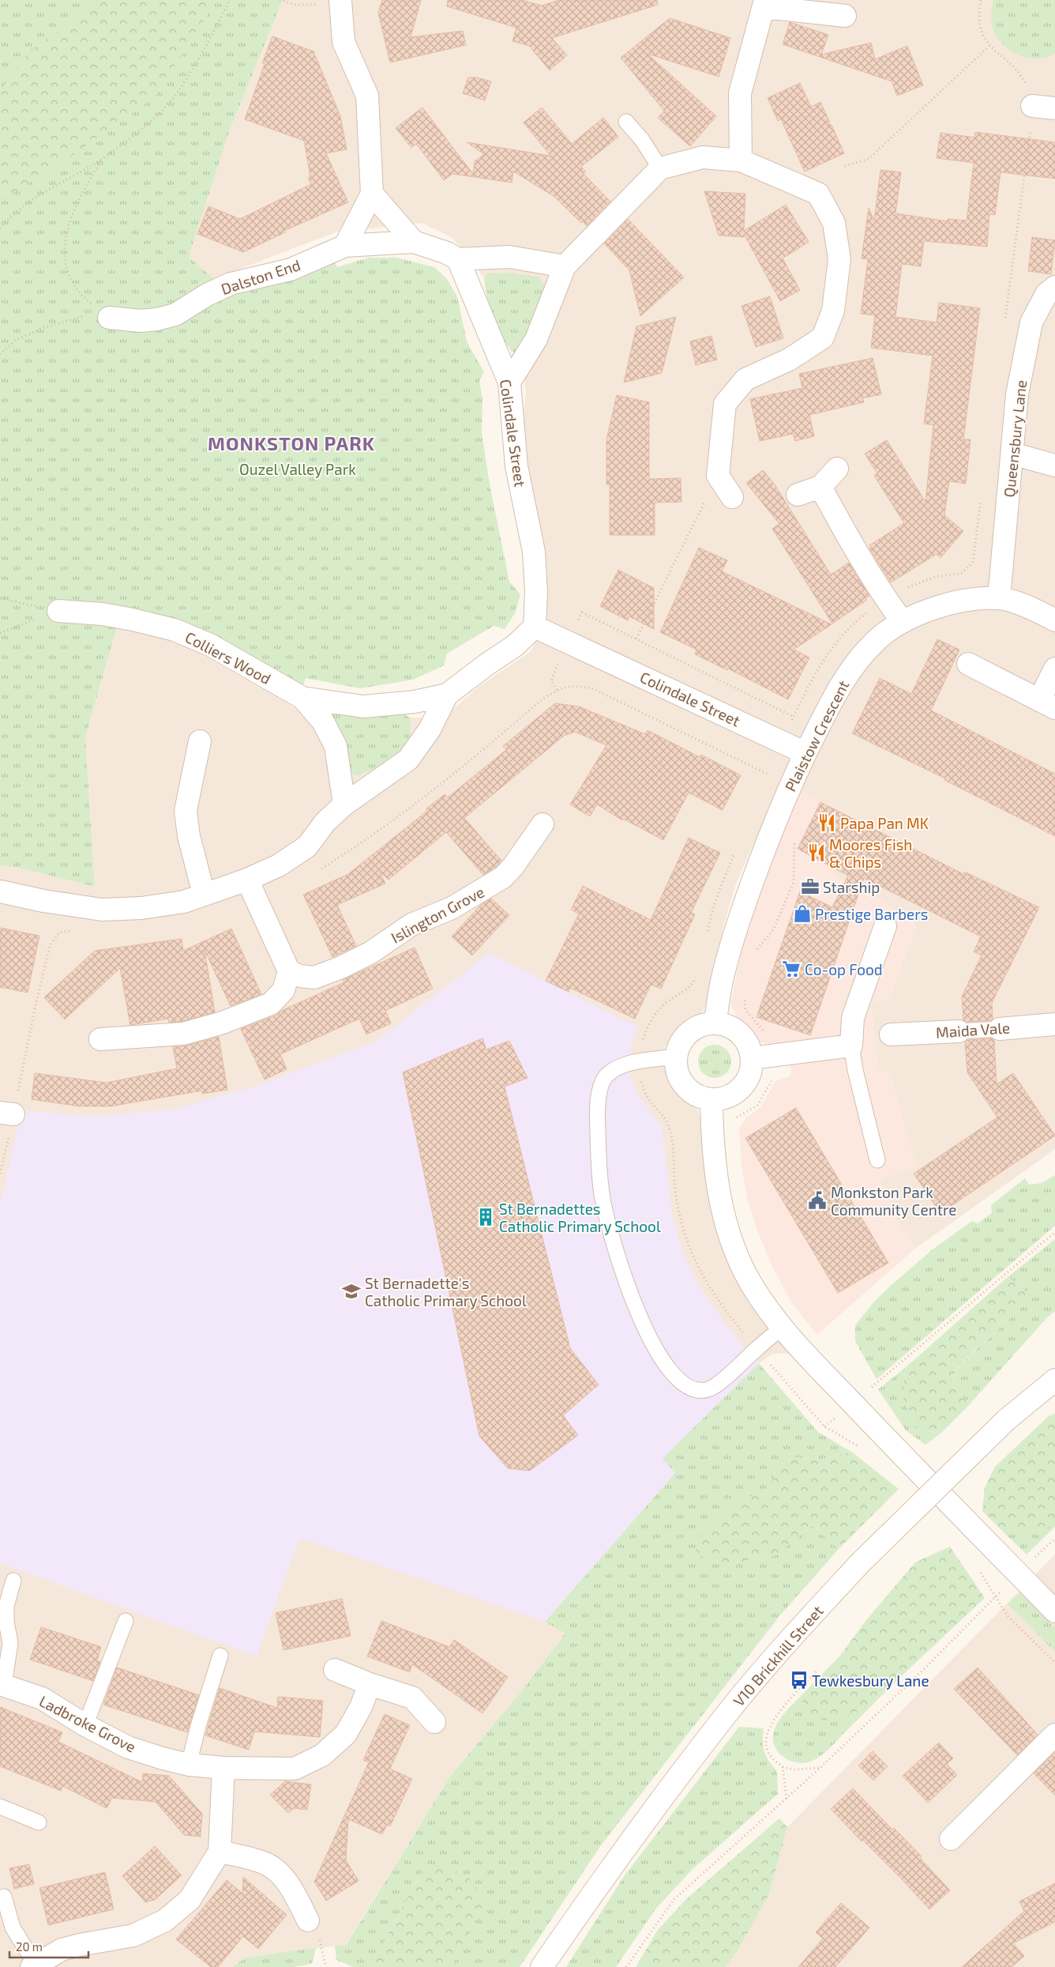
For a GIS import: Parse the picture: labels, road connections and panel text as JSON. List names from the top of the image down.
{
  "streets": {
    "street": [
      "Dalston End",
      "Colindale Street",
      "Queensbury Lane",
      "Colliers Wood",
      "Plaistow Crescent",
      "Islington Grove",
      "Maida Vale",
      "V10 Brickhill Street",
      "Ladbroke Grove"
    ]
  },
  "crossings": [
    ["Colindale Street", "Plaistow Crescent"],
    ["Queensbury Lane", "Plaistow Crescent"]
  ],
  "districts": ["MONKSTON PARK"],
  "parks": ["Ouzel Valley Park"],
  "places": {
    "restaurant": ["Papa Pan MK", "Moores Fish & Chips"],
    "office": ["Starship"],
    "shop": ["Prestige Barbers"],
    "supermarket": ["Co-op Food"],
    "public building": ["Monkston Park Community Centre"],
    "building": ["St Bernadettes Catholic Primary School"],
    "school or university": ["St Bernadette's Catholic Primary School"],
    "bus stop": ["Tewkesbury Lane"]
  },
  "scale_bar": "20 m"
}
